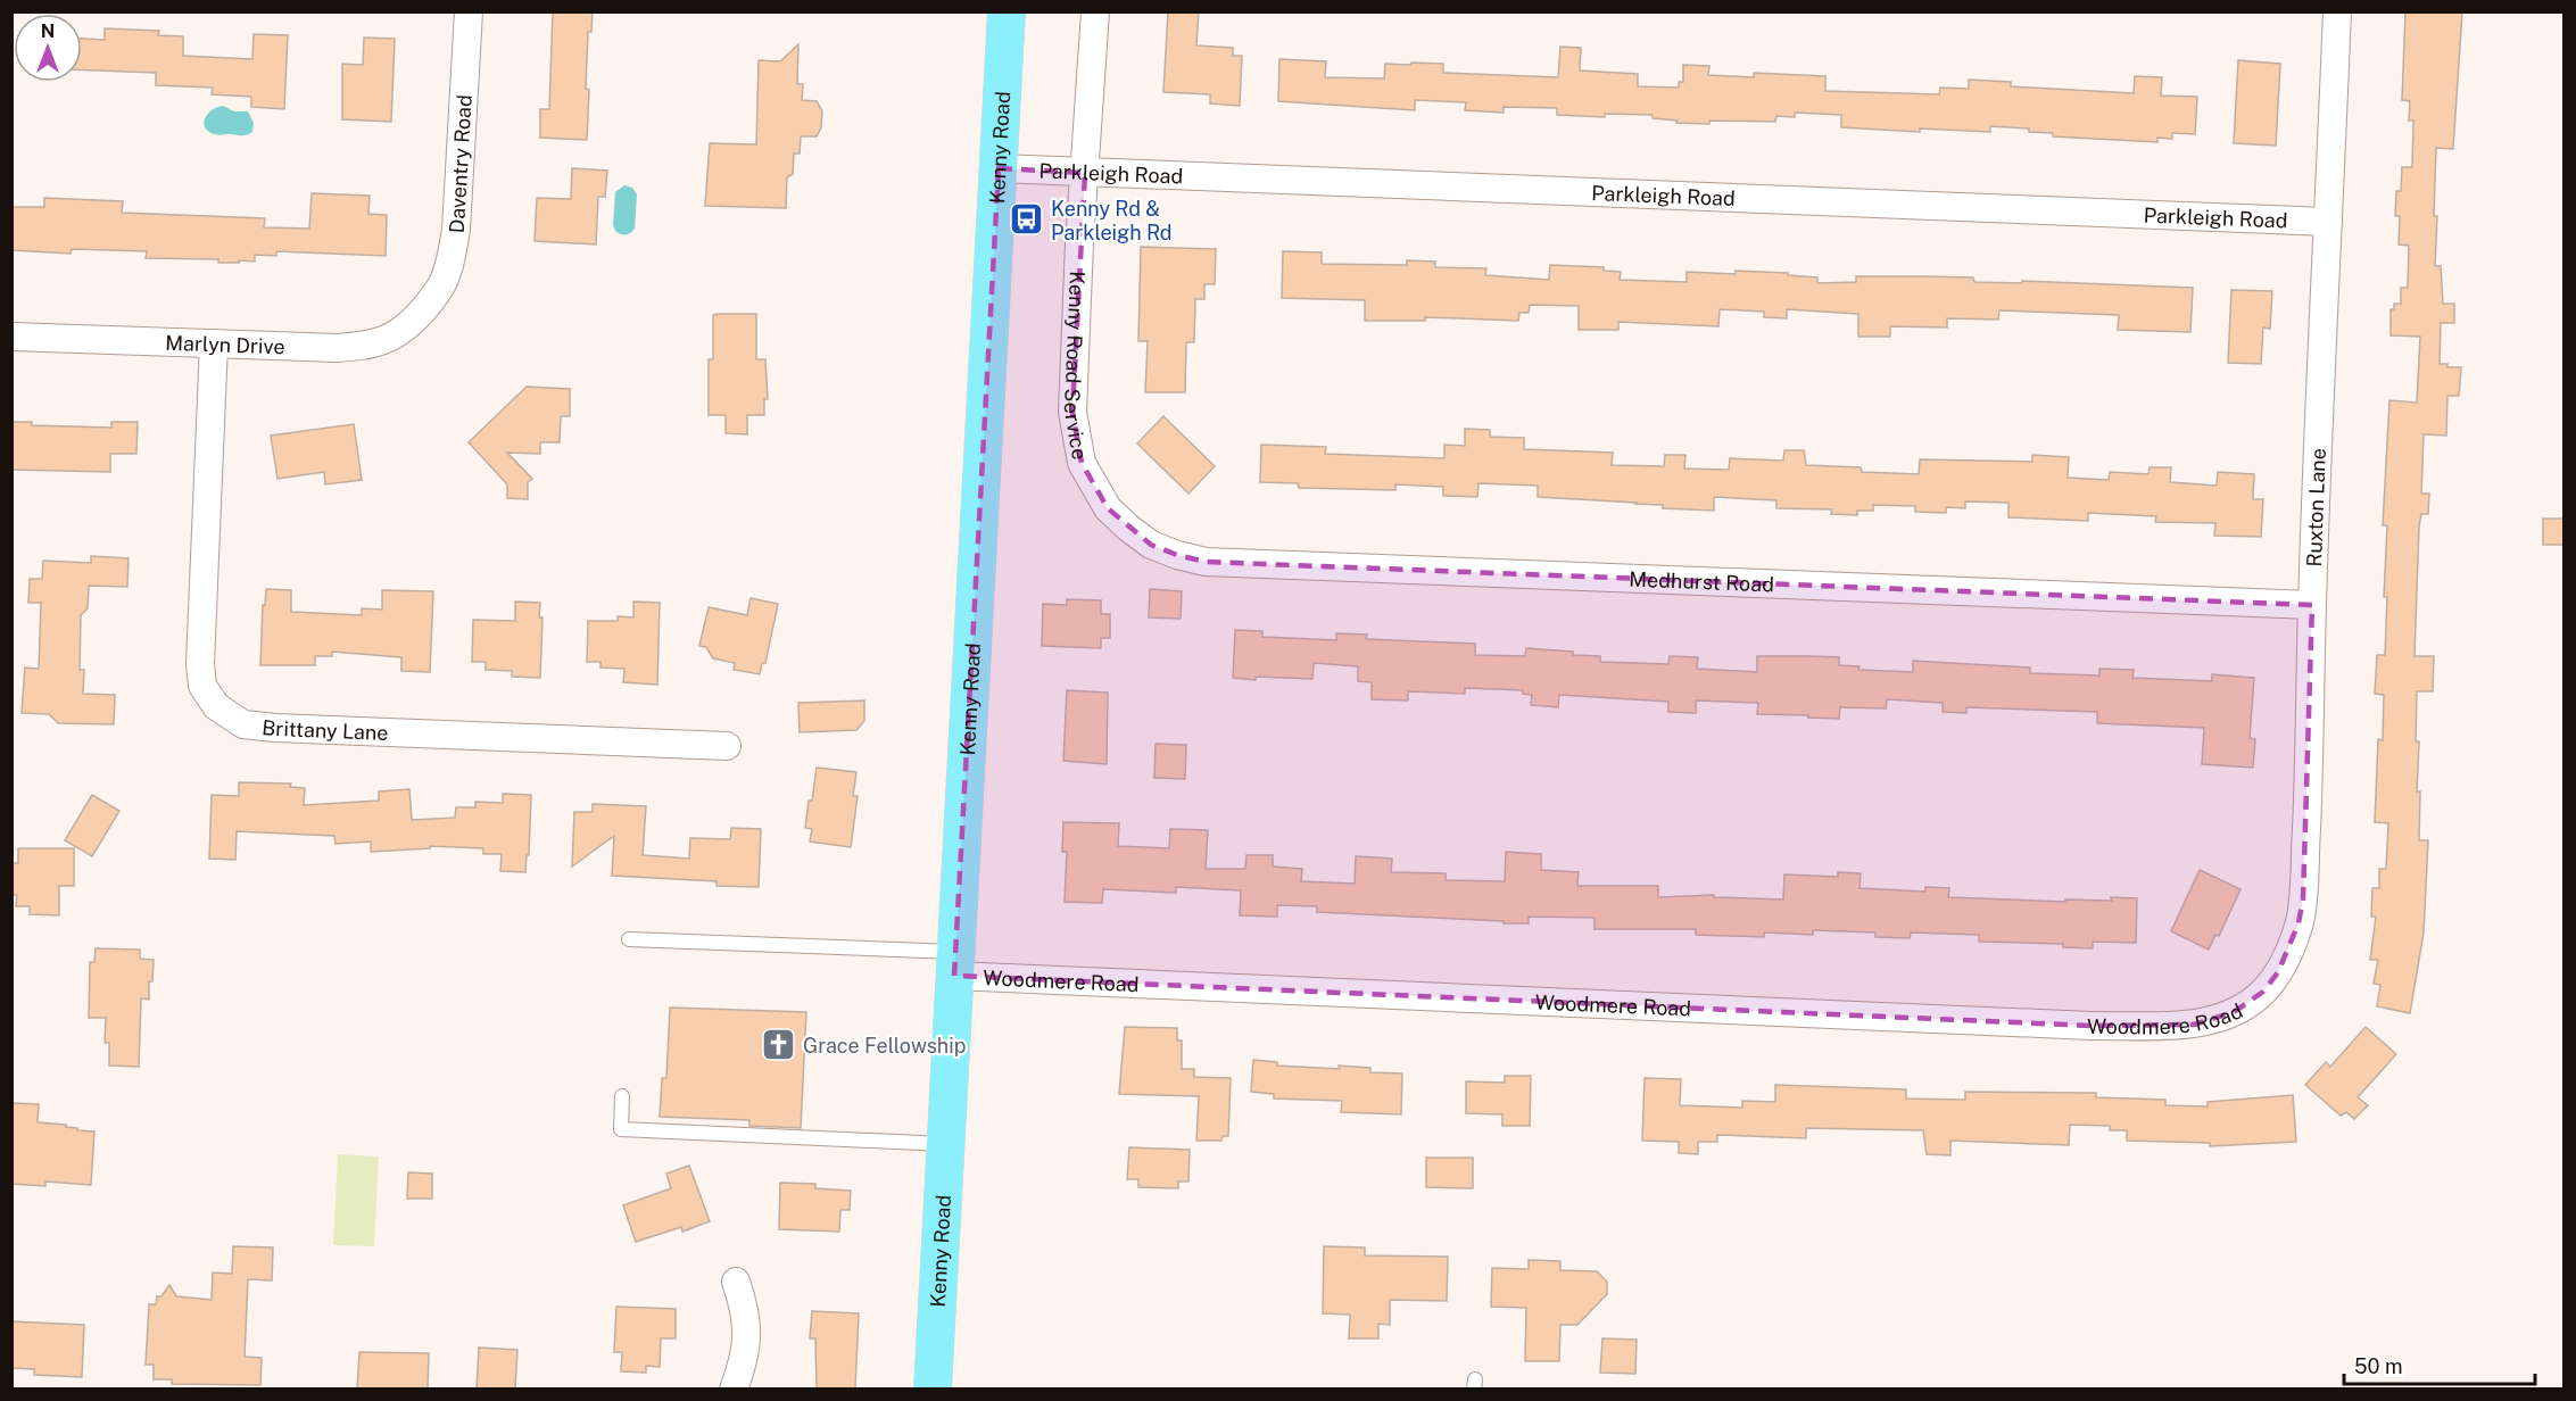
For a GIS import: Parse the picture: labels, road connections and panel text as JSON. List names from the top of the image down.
{
  "streets": {
    "main road": ["Kenny Road"],
    "street": [
      "Daventry Road",
      "Parkleigh Road",
      "Marlyn Drive",
      "Kenny Road Service",
      "Ruxton Lane",
      "Medhurst Road",
      "Brittany Lane",
      "Woodmere Road"
    ]
  },
  "crossings": [
    ["Kenny Road", "Parkleigh Road"],
    ["Kenny Road", "Woodmere Road"],
    ["Daventry Road", "Marlyn Drive"],
    ["Parkleigh Road", "Kenny Road Service"],
    ["Parkleigh Road", "Ruxton Lane"],
    ["Marlyn Drive", "Brittany Lane"],
    ["Kenny Road Service", "Medhurst Road"],
    ["Ruxton Lane", "Medhurst Road"],
    ["Ruxton Lane", "Woodmere Road"]
  ],
  "places": {
    "bus stop": ["Kenny Rd & Parkleigh Rd"],
    "church": ["Grace Fellowship"]
  },
  "scale_bar": "50 m",
  "north": "top"
}
